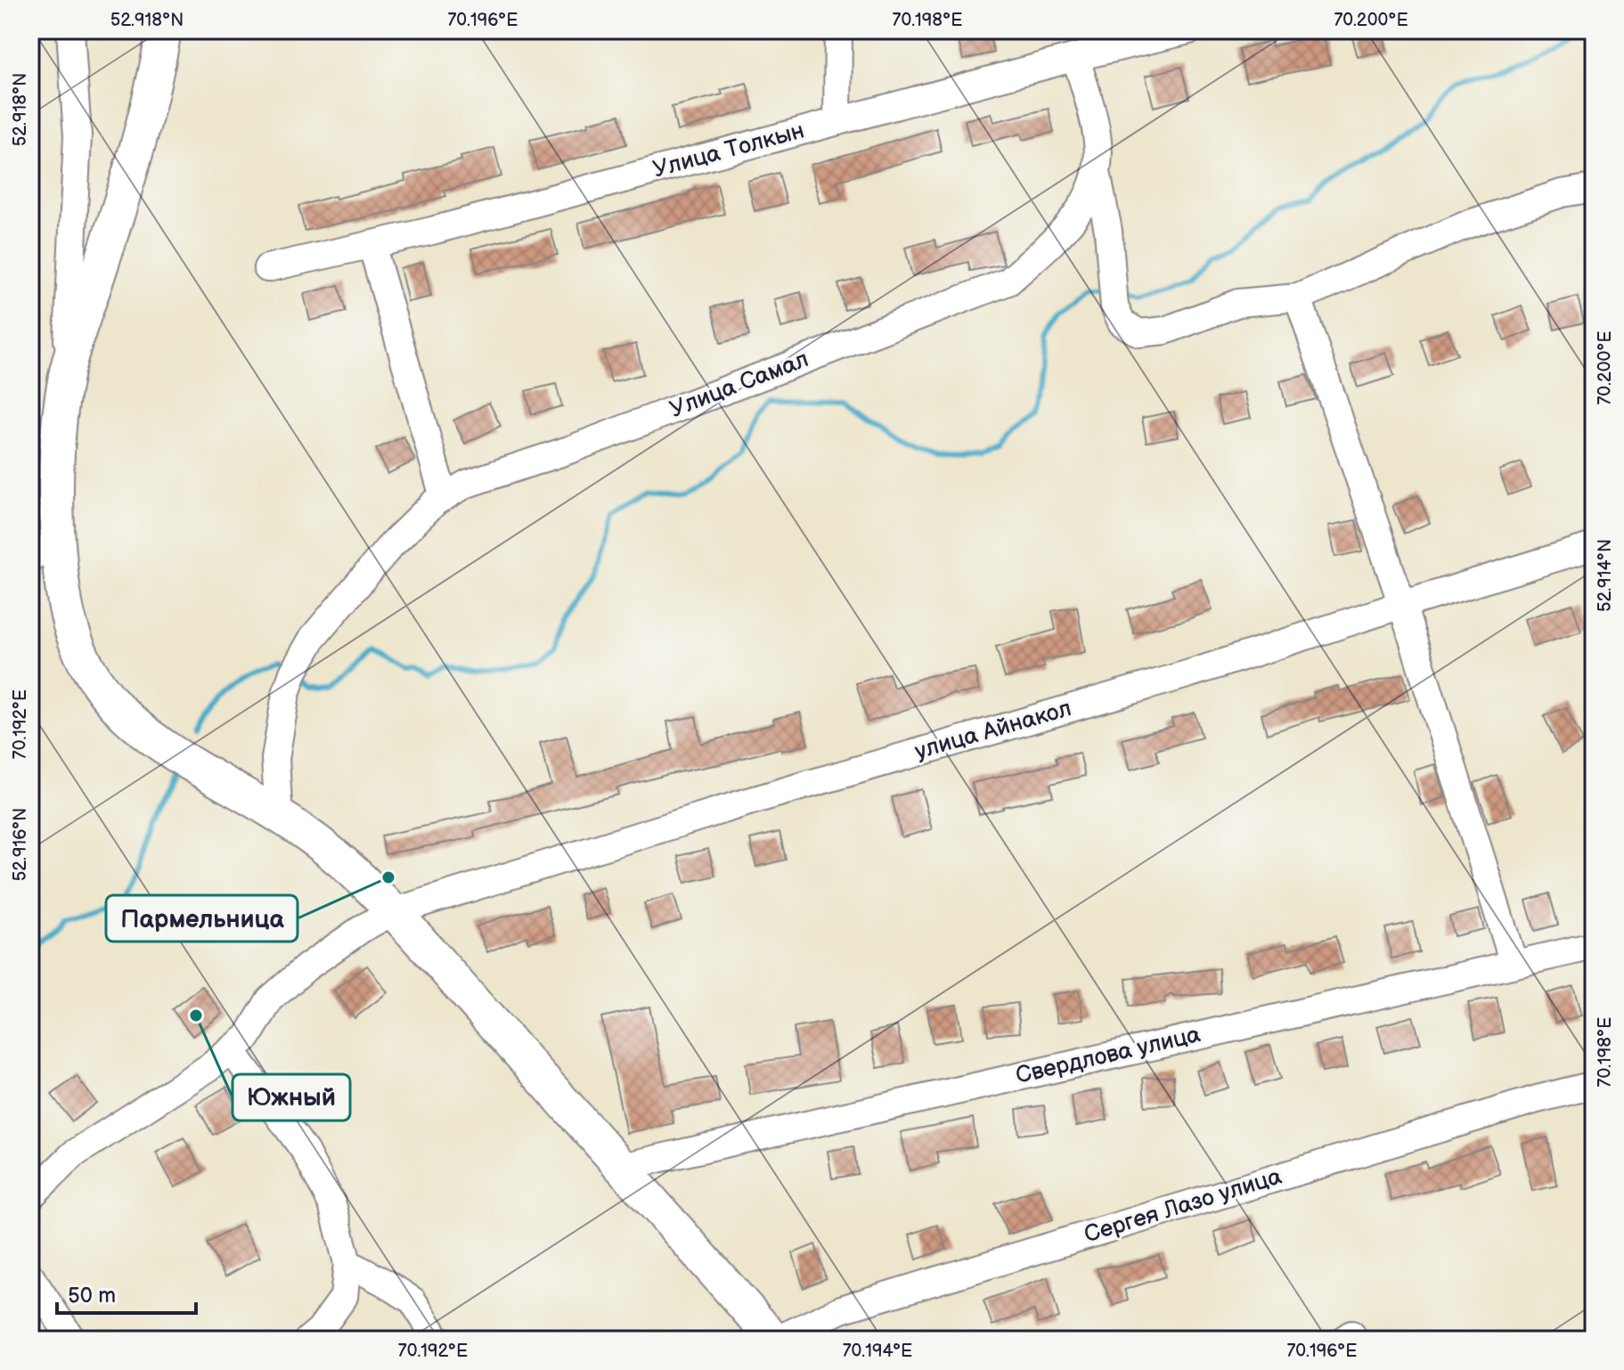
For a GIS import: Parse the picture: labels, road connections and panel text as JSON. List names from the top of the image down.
{
  "streets": {
    "street": [
      "Улица Толкын",
      "Улица Самал",
      "улица Айнакол",
      "Свердлова улица",
      "Сергея Лазо улица"
    ]
  },
  "crossings": [
    ["Улица Толкын", "Улица Самал"]
  ],
  "places": ["Пармельница", "Южный"],
  "scale_bar": "50 m",
  "coordinates": [
    "52.918°N",
    "70.196°E",
    "70.198°E",
    "70.200°E",
    "52.914°N",
    "70.192°E",
    "52.916°N",
    "70.194°E"
  ]
}
